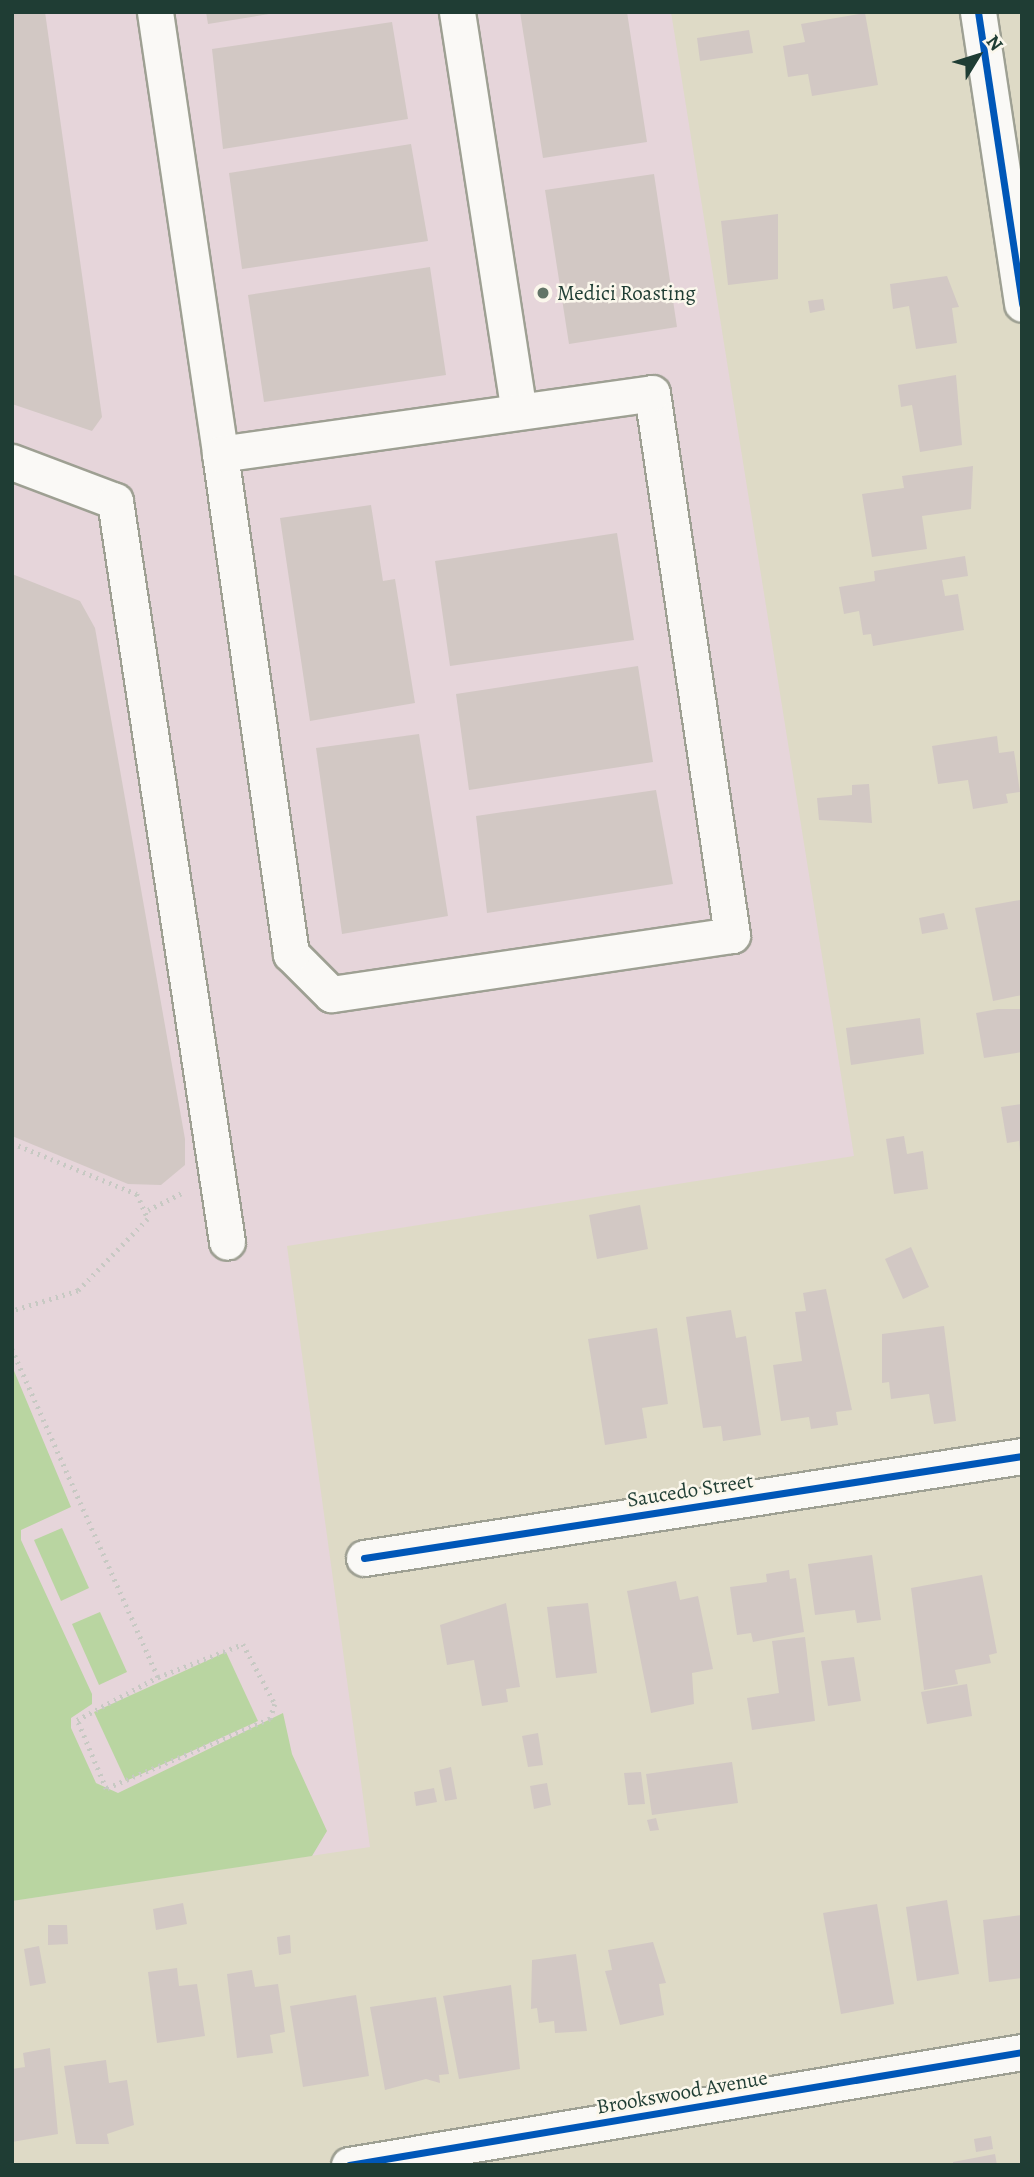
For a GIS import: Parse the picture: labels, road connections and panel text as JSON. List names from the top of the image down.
{
  "streets": {
    "street": ["Saucedo Street", "Brookswood Avenue"]
  },
  "places": ["Medici Roasting"],
  "north": "top right"
}
